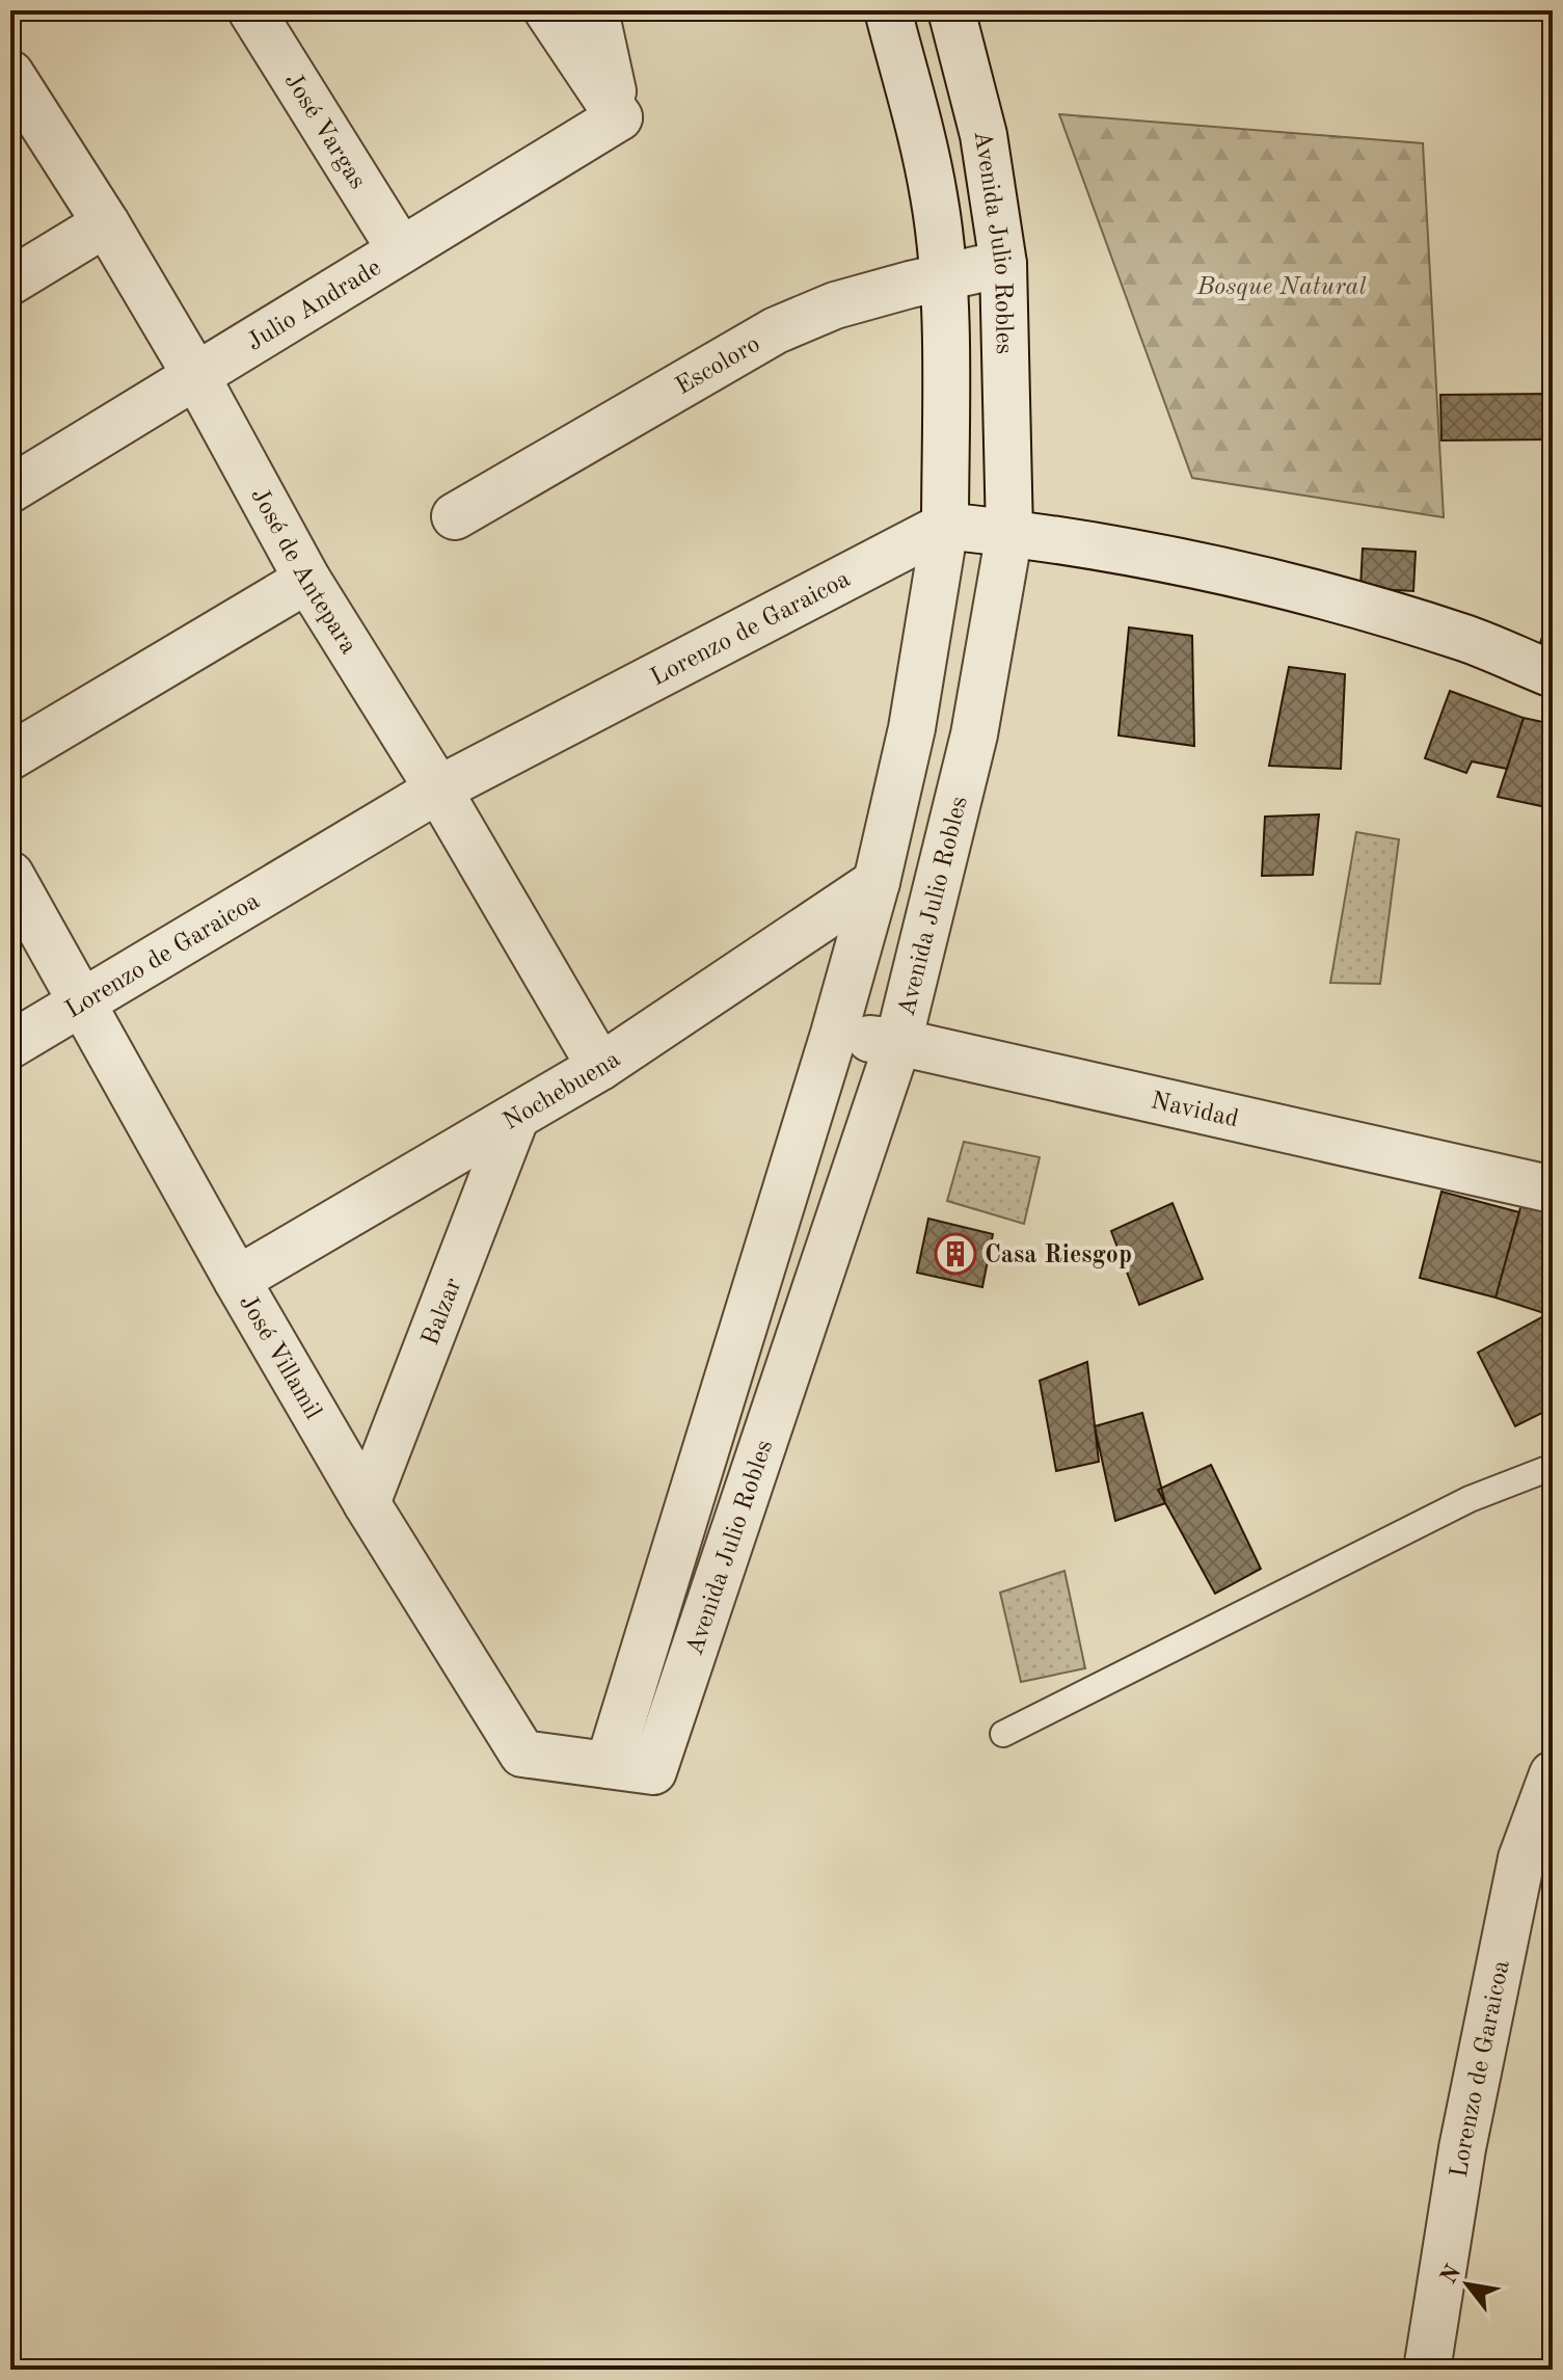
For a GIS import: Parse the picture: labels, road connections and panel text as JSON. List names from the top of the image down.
{
  "streets": {
    "street": [
      "José Vargas",
      "Avenida Julio Robles",
      "Julio Andrade",
      "Escoloro",
      "José de Antepara",
      "Lorenzo de Garaicoa",
      "Nochebuena",
      "Navidad",
      "Balzar",
      "José Villamil"
    ]
  },
  "crossings": [
    ["José Vargas", "Julio Andrade"],
    ["Avenida Julio Robles", "Escoloro"],
    ["Avenida Julio Robles", "Lorenzo de Garaicoa"],
    ["Avenida Julio Robles", "Nochebuena"],
    ["Avenida Julio Robles", "Navidad"],
    ["Avenida Julio Robles", "José Villamil"],
    ["Julio Andrade", "José de Antepara"],
    ["José de Antepara", "Lorenzo de Garaicoa"],
    ["José de Antepara", "Nochebuena"],
    ["Lorenzo de Garaicoa", "José Villamil"],
    ["Nochebuena", "Balzar"],
    ["Nochebuena", "José Villamil"],
    ["Balzar", "José Villamil"]
  ],
  "parks": ["Bosque Natural"],
  "places": {
    "building": ["Casa Riesgop"]
  },
  "north": "top left"
}
